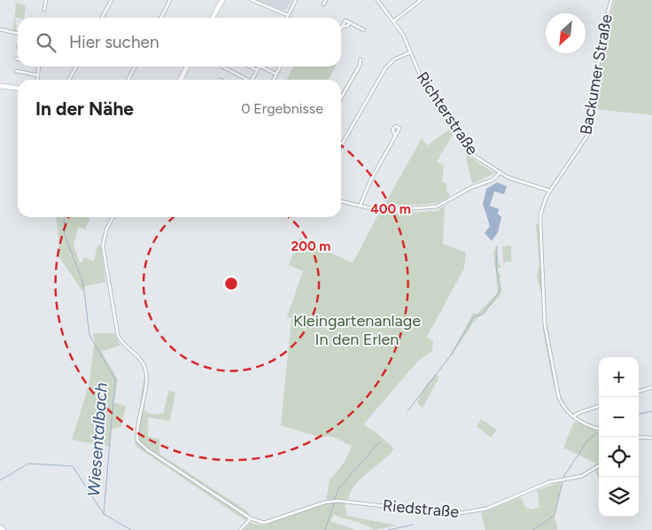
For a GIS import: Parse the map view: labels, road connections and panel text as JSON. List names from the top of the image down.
{
  "streets": {
    "street": ["Backumer Straße", "Richterstraße", "Riedstraße"]
  },
  "crossings": [
    ["Backumer Straße", "Richterstraße"]
  ],
  "water": ["Wiesentalbach"],
  "parks": ["Kleingartenanlage In den Erlen"],
  "north": "bottom left",
  "page": {
    "search": "Hier suchen",
    "heading": ["In der Nähe", "0 Ergebnisse"],
    "map_buttons": ["+", "−"]
  },
  "rings": ["400 m", "200 m"]
}
